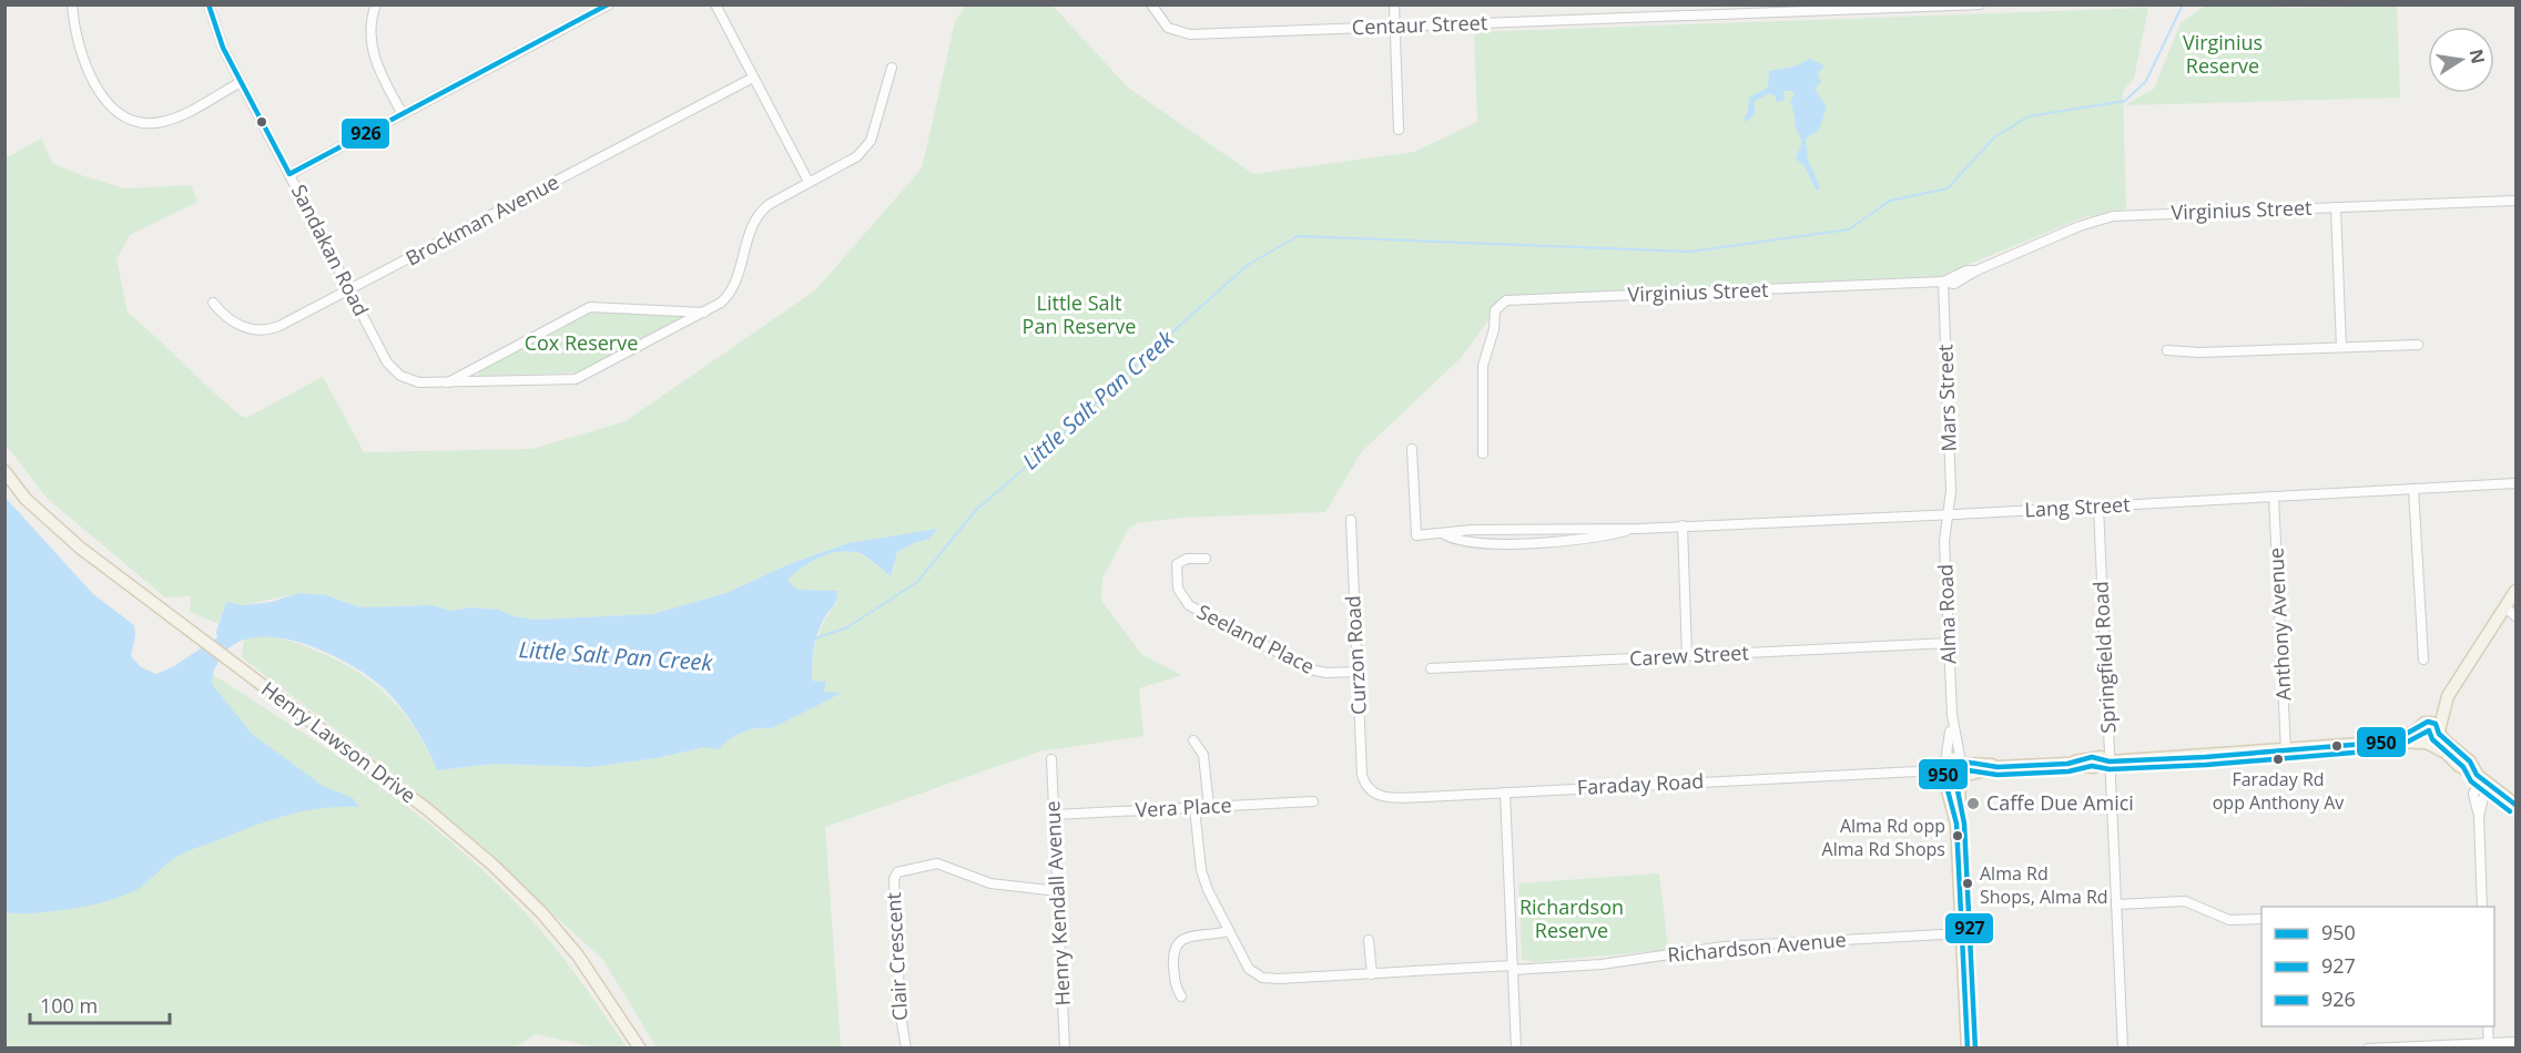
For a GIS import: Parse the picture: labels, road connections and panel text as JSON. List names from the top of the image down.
{
  "streets": {
    "main road": ["Alma Road", "Henry Lawson Drive"],
    "street": [
      "Centaur Street",
      "Virginius Street",
      "Brockman Avenue",
      "Sandakan Road",
      "Mars Street",
      "Lang Street",
      "Anthony Avenue",
      "Seeland Place",
      "Curzon Road",
      "Carew Street",
      "Springfield Road",
      "Faraday Road",
      "Vera Place",
      "Henry Kendall Avenue",
      "Richardson Avenue",
      "Clair Crescent"
    ]
  },
  "crossings": [
    ["Virginius Street", "Mars Street"],
    ["Brockman Avenue", "Sandakan Road"],
    ["Mars Street", "Lang Street"],
    ["Mars Street", "Alma Road"],
    ["Lang Street", "Alma Road"],
    ["Lang Street", "Anthony Avenue"],
    ["Lang Street", "Springfield Road"],
    ["Alma Road", "Carew Street"],
    ["Alma Road", "Faraday Road"],
    ["Alma Road", "Richardson Avenue"],
    ["Seeland Place", "Curzon Road"],
    ["Curzon Road", "Faraday Road"],
    ["Vera Place", "Henry Kendall Avenue"],
    ["Vera Place", "Richardson Avenue"],
    ["Henry Kendall Avenue", "Clair Crescent"]
  ],
  "water": ["Little Salt Pan Creek"],
  "parks": [
    "Virginius Reserve",
    "Little Salt Pan Reserve",
    "Cox Reserve",
    "Richardson Reserve"
  ],
  "places": [
    "Faraday Rd opp Anthony Av",
    "Caffe Due Amici",
    "Alma Rd opp Alma Rd Shops",
    "Alma Rd Shops, Alma Rd"
  ],
  "lines": ["transit line 926", "transit line 950", "transit line 927"],
  "legend": ["950", "927", "926"],
  "scale_bar": "100 m",
  "north": "right"
}
